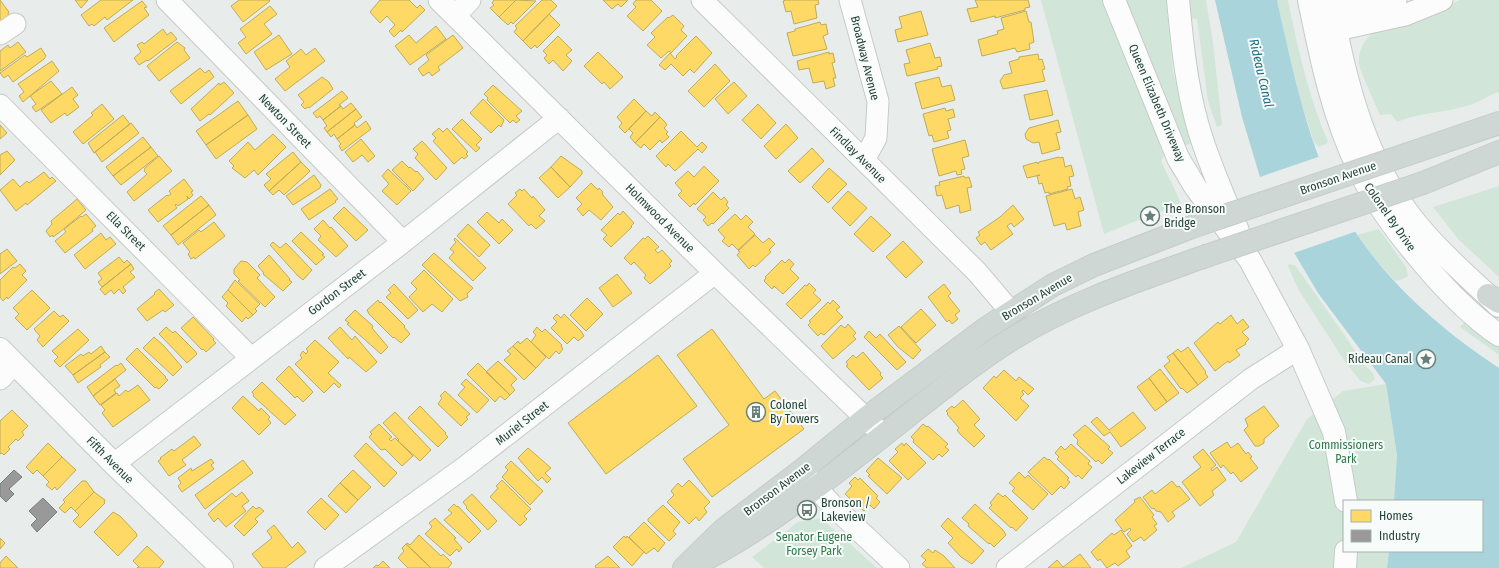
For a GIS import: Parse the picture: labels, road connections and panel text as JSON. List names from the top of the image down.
{
  "streets": {
    "main road": [
      "Queen Elizabeth Driveway",
      "Bronson Avenue",
      "Colonel By Drive",
      "Fifth Avenue"
    ],
    "street": [
      "Broadway Avenue",
      "Newton Street",
      "Findlay Avenue",
      "Holmwood Avenue",
      "Ella Street",
      "Gordon Street",
      "Muriel Street",
      "Lakeview Terrace"
    ]
  },
  "crossings": [
    ["Broadway Avenue", "Findlay Avenue"],
    ["Queen Elizabeth Driveway", "Lakeview Terrace"],
    ["Newton Street", "Gordon Street"],
    ["Findlay Avenue", "Bronson Avenue"],
    ["Bronson Avenue", "Holmwood Avenue"],
    ["Holmwood Avenue", "Gordon Street"],
    ["Holmwood Avenue", "Muriel Street"],
    ["Ella Street", "Gordon Street"],
    ["Gordon Street", "Fifth Avenue"]
  ],
  "water": ["Rideau Canal"],
  "parks": ["Commissioners Park", "Senator Eugene Forsey Park"],
  "places": {
    "place": ["The Bronson Bridge", "Rideau Canal"],
    "building": ["Colonel By Towers"],
    "bus stop": ["Bronson / Lakeview"]
  },
  "legend": ["Homes", "Industry"]
}
